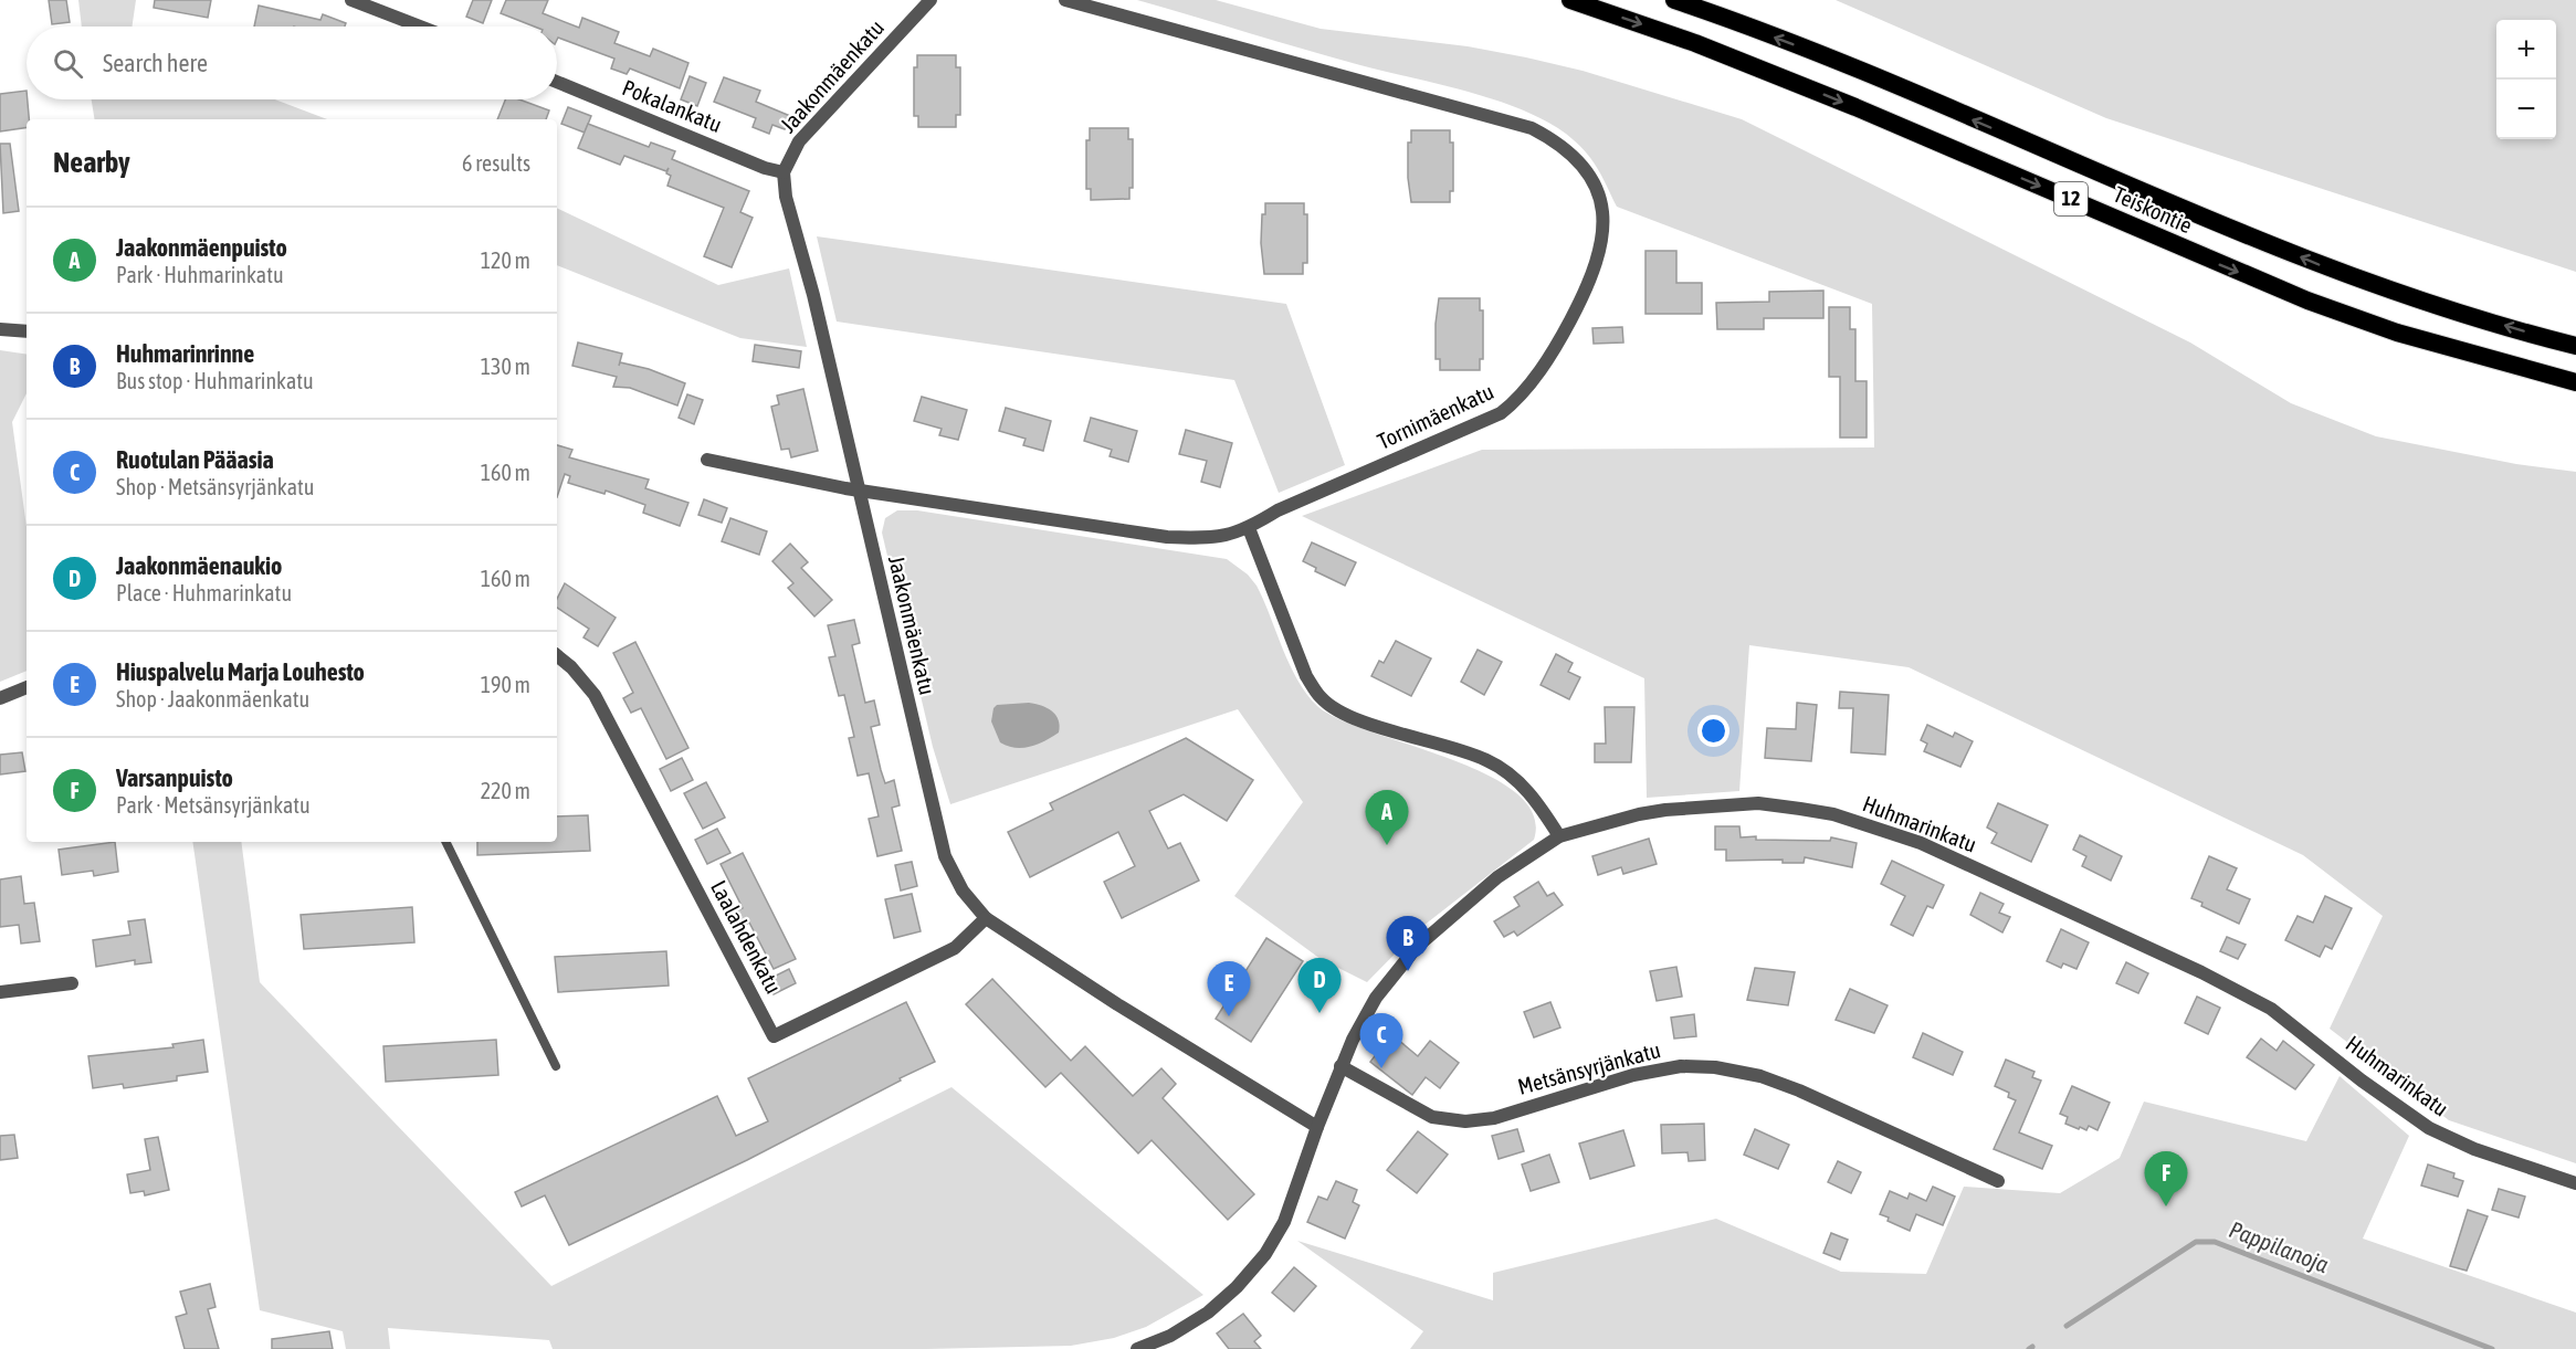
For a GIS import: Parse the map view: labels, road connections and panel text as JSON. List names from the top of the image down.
{
  "streets": {
    "highway": ["12", "Teiskontie"],
    "street": [
      "Jaakonmäenkatu",
      "Pokalankatu",
      "Tornimäenkatu",
      "Huhmarinkatu",
      "Laalahdenkatu",
      "Metsänsyrjänkatu"
    ]
  },
  "crossings": [
    ["Jaakonmäenkatu", "Pokalankatu"],
    ["Jaakonmäenkatu", "Tornimäenkatu"],
    ["Jaakonmäenkatu", "Huhmarinkatu"],
    ["Jaakonmäenkatu", "Laalahdenkatu"],
    ["Huhmarinkatu", "Metsänsyrjänkatu"]
  ],
  "water": ["Pappilanoja"],
  "page": {
    "map_buttons": ["+", "−"],
    "search": "Search here",
    "heading": ["Nearby", "6 results"],
    "list": [
      {
        "mark": "A",
        "name": "Jaakonmäenpuisto",
        "note": "Park · Huhmarinkatu",
        "value": "120 m"
      },
      {
        "mark": "B",
        "name": "Huhmarinrinne",
        "note": "Bus stop · Huhmarinkatu",
        "value": "130 m"
      },
      {
        "mark": "C",
        "name": "Ruotulan Pääasia",
        "note": "Shop · Metsänsyrjänkatu",
        "value": "160 m"
      },
      {
        "mark": "D",
        "name": "Jaakonmäenaukio",
        "note": "Place · Huhmarinkatu",
        "value": "160 m"
      },
      {
        "mark": "E",
        "name": "Hiuspalvelu Marja Louhesto",
        "note": "Shop · Jaakonmäenkatu",
        "value": "190 m"
      },
      {
        "mark": "F",
        "name": "Varsanpuisto",
        "note": "Park · Metsänsyrjänkatu",
        "value": "220 m"
      }
    ],
    "pins": [
      "A",
      "B",
      "D",
      "E",
      "C",
      "F"
    ]
  }
}
